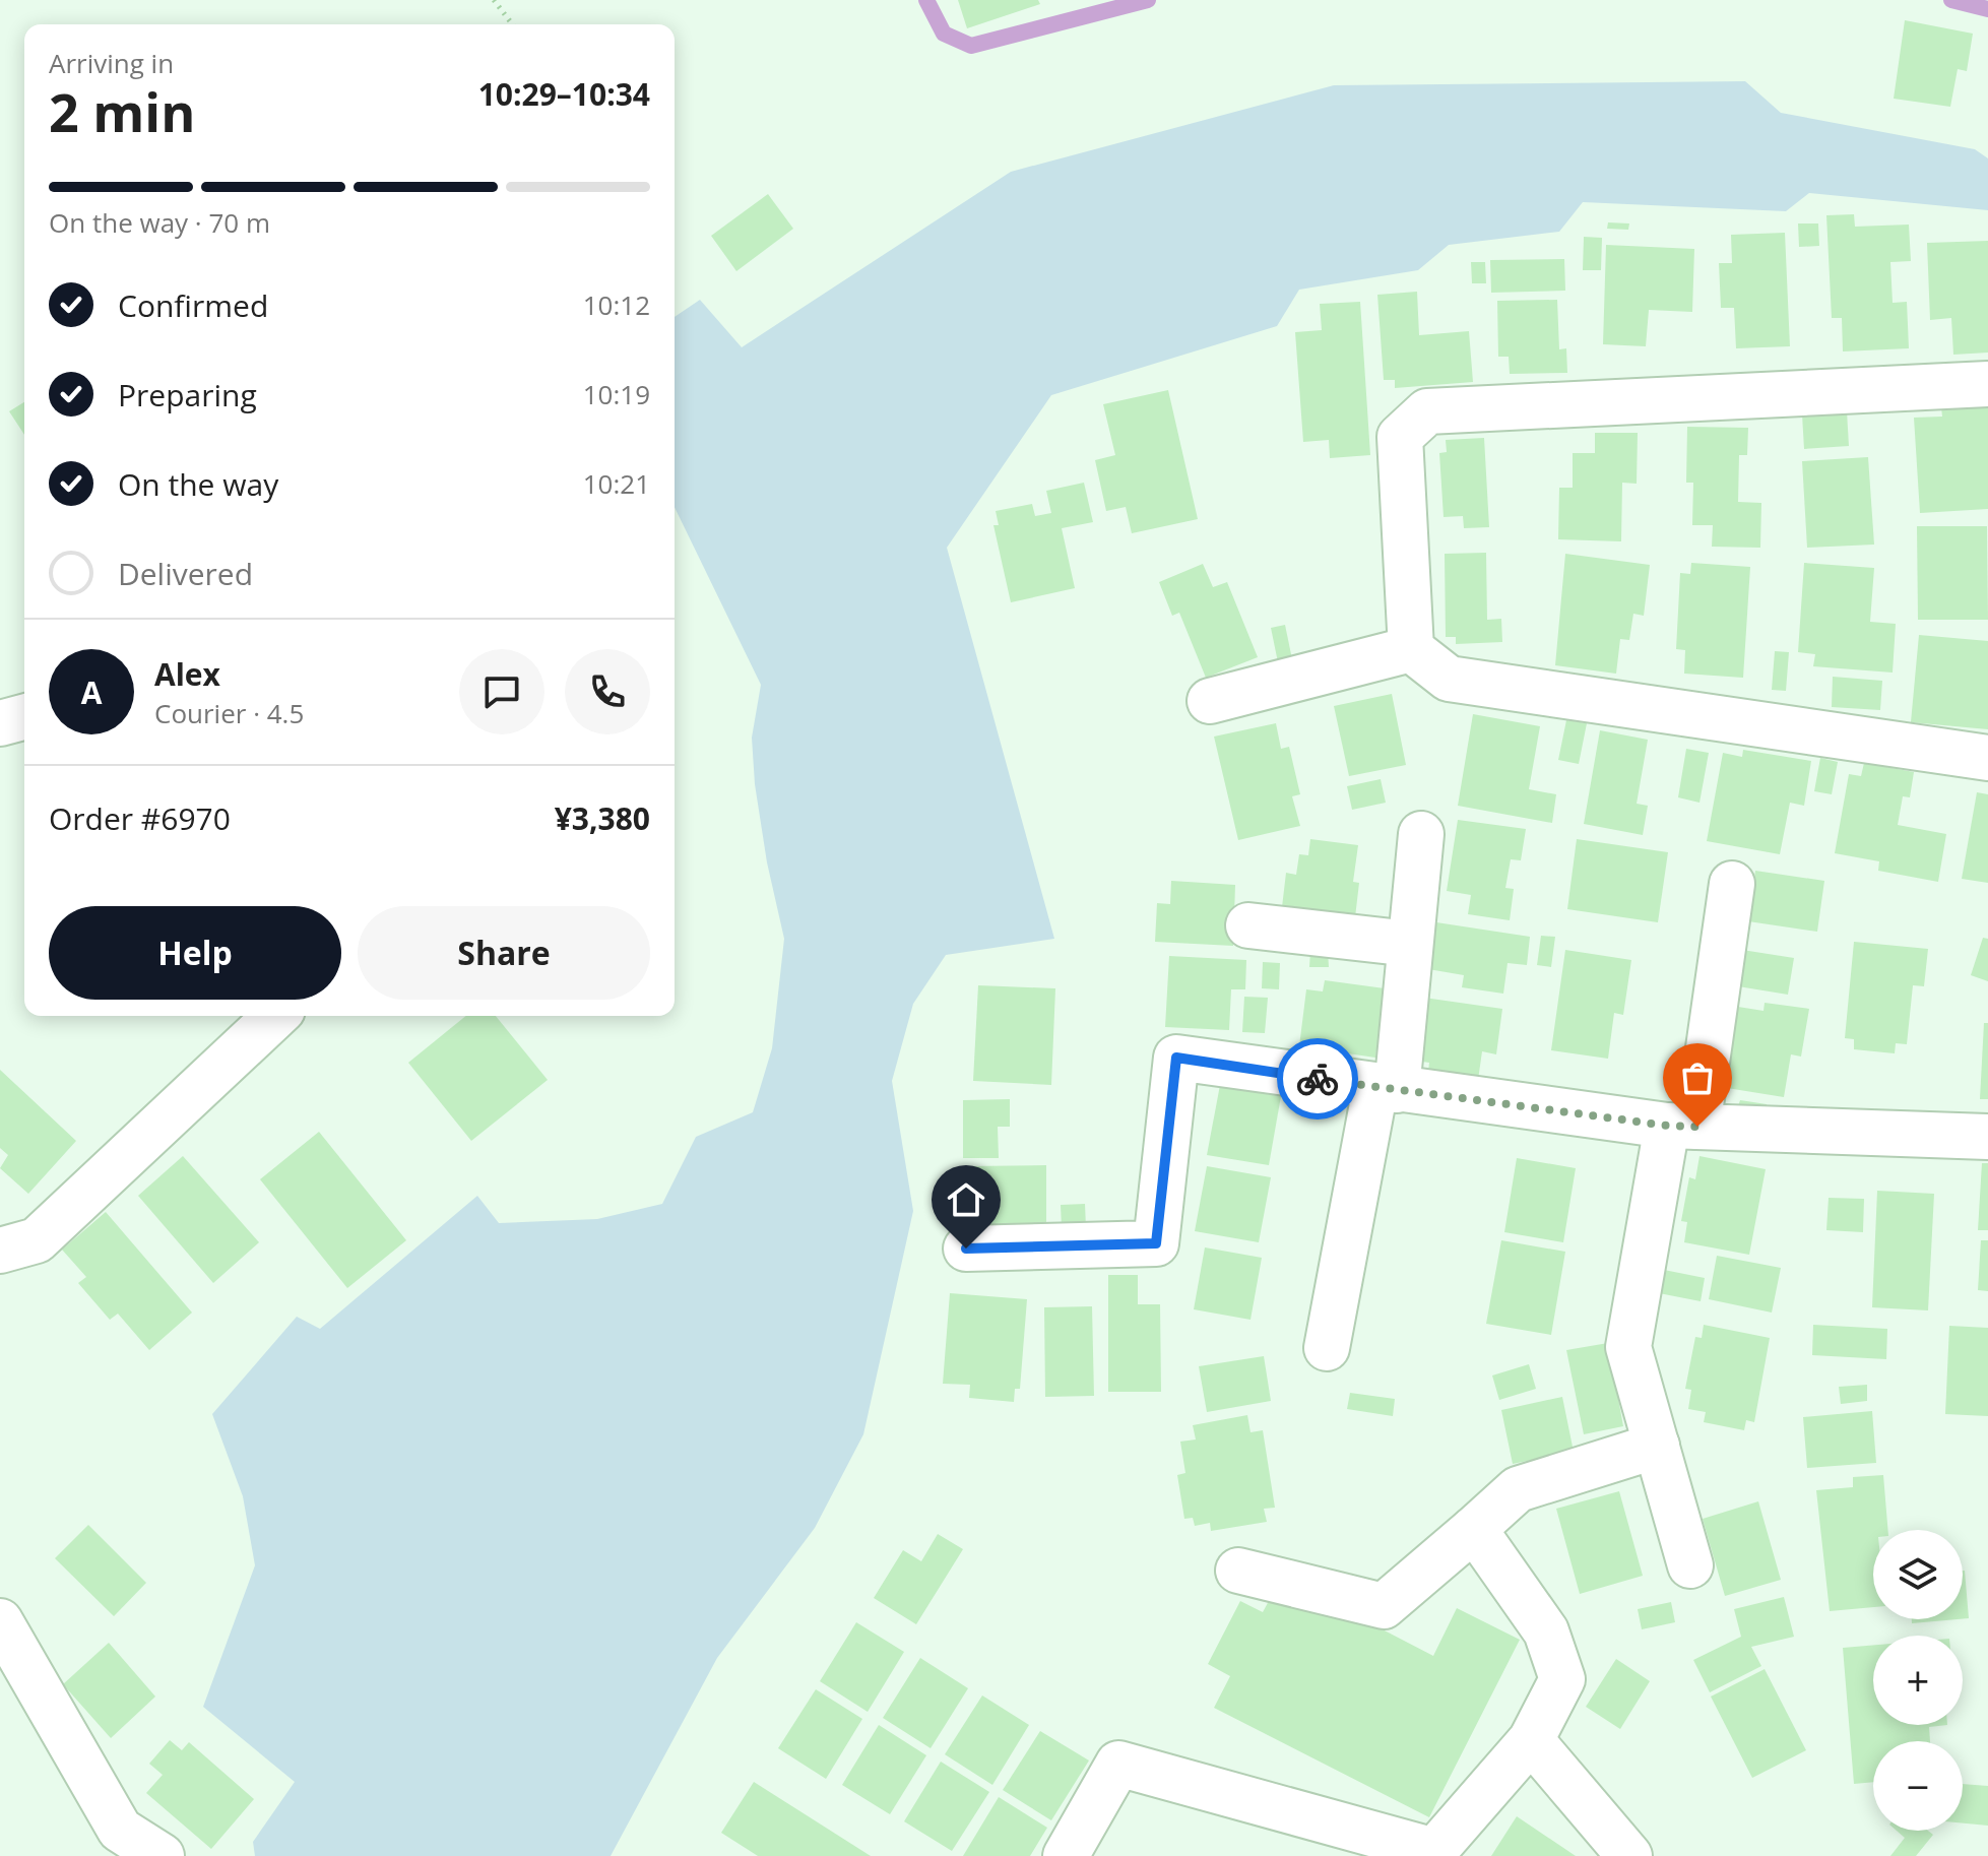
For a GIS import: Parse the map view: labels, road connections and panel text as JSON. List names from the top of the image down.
{
  "page": {
    "heading": ["2 min", "Arriving in", "10:29–10:34"],
    "panel": [
      "Alex",
      "Courier · 4.5",
      "Order #6970",
      "¥3,380"
    ],
    "bar": "On the way · 70 m",
    "list": [
      ["Confirmed", "10:12"],
      ["Preparing", "10:19"],
      ["On the way", "10:21"],
      "Delivered"
    ],
    "round": "A",
    "buttons": ["Help", "Share"],
    "map_buttons": ["+", "−"]
  }
}
